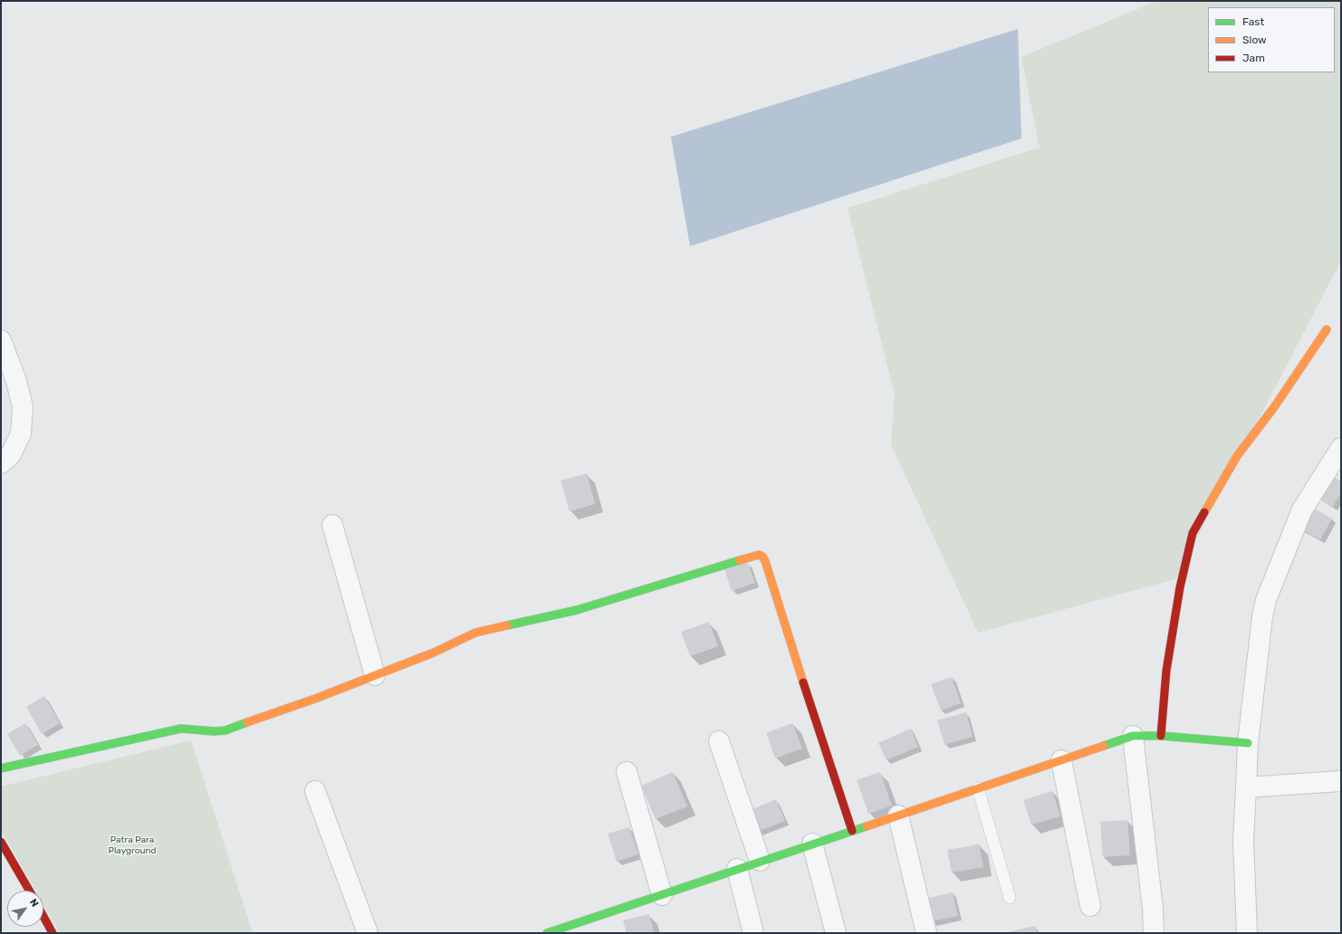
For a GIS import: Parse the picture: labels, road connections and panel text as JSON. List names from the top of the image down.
{
  "parks": ["Patra Para Playground"],
  "legend": ["Fast", "Slow", "Jam"],
  "north": "top right"
}
